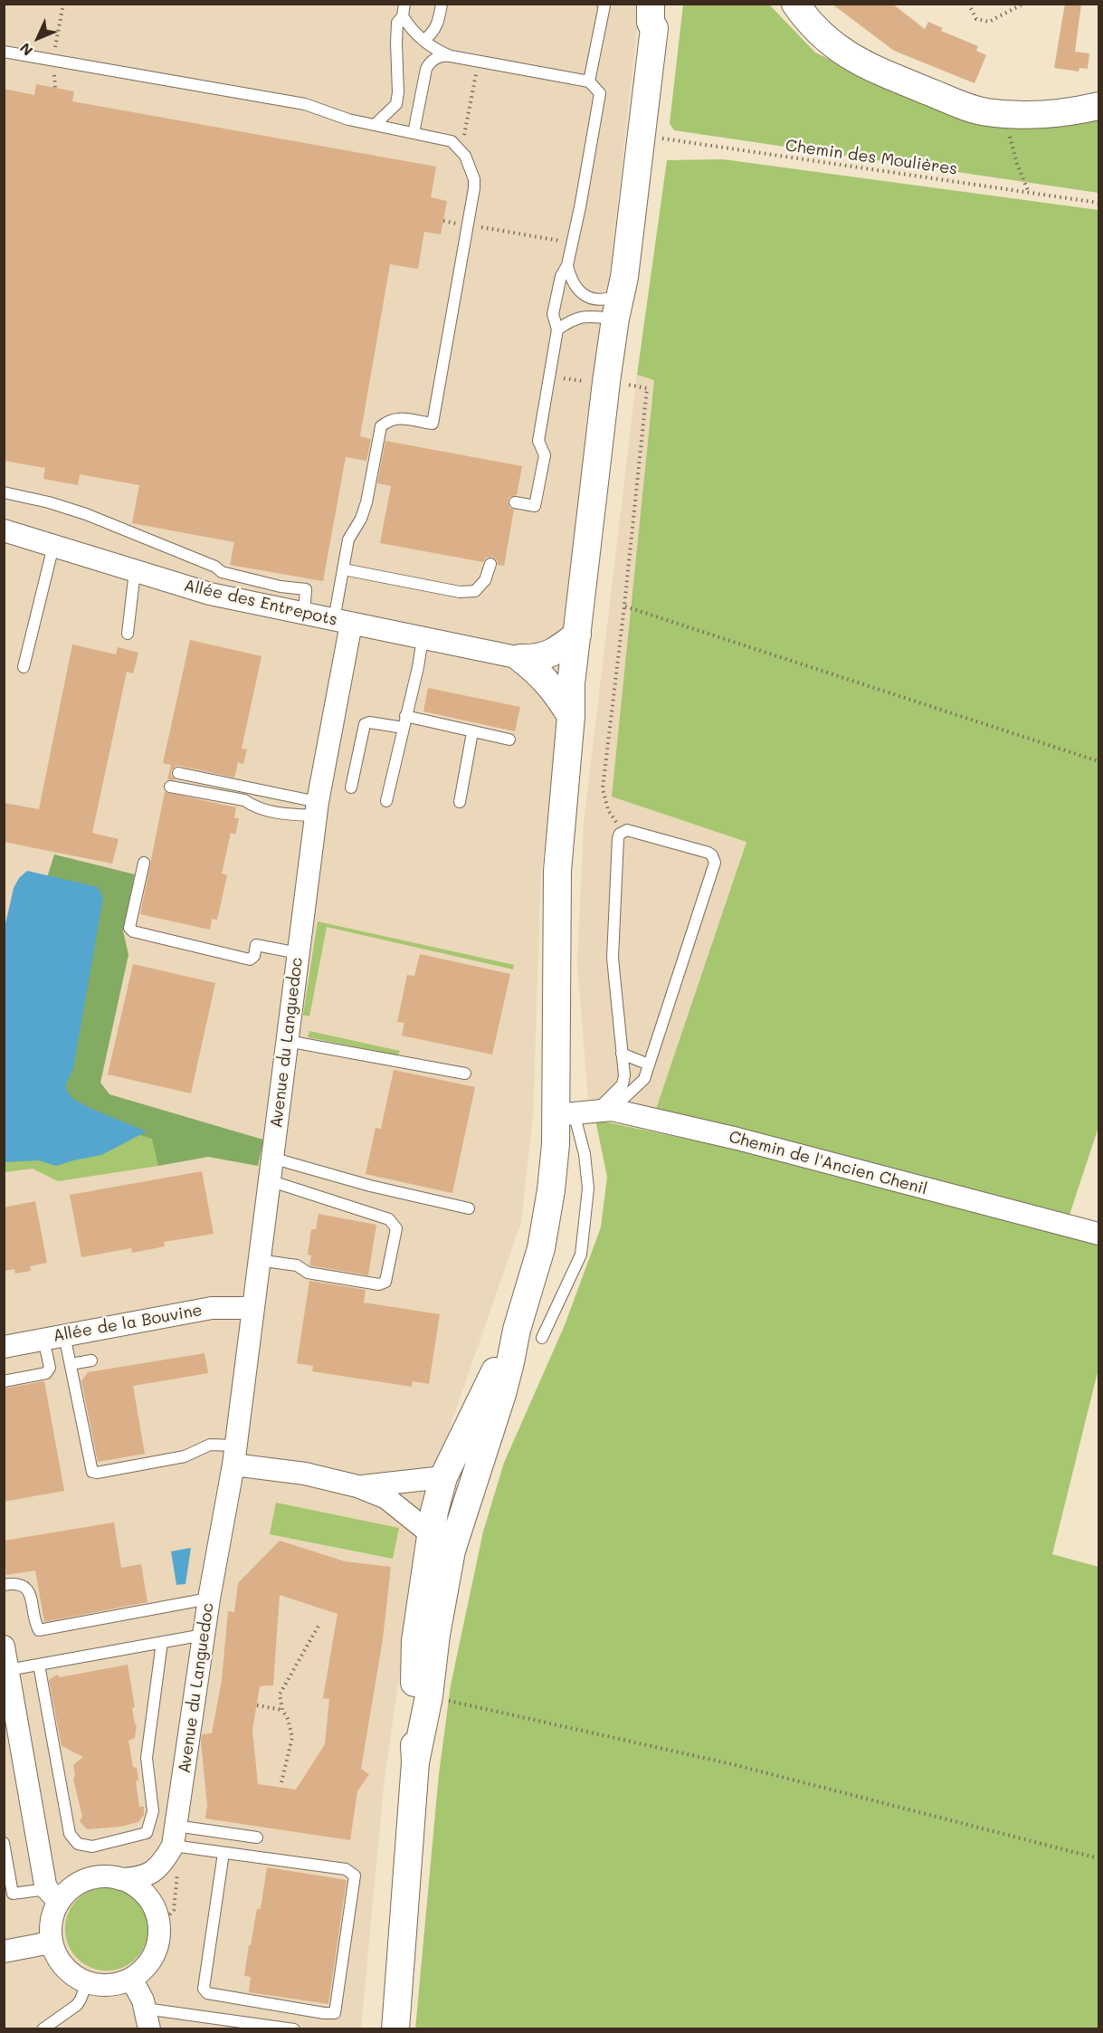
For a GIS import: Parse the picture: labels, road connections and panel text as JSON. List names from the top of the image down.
{
  "streets": {
    "street": [
      "Allée des Entrepots",
      "Avenue du Languedoc",
      "Chemin de l'Ancien Chenil",
      "Allée de la Bouvine"
    ],
    "path": ["Chemin des Moulières"]
  },
  "crossings": [
    ["Allée des Entrepots", "Avenue du Languedoc"],
    ["Avenue du Languedoc", "Allée de la Bouvine"]
  ],
  "north": "bottom left"
}
